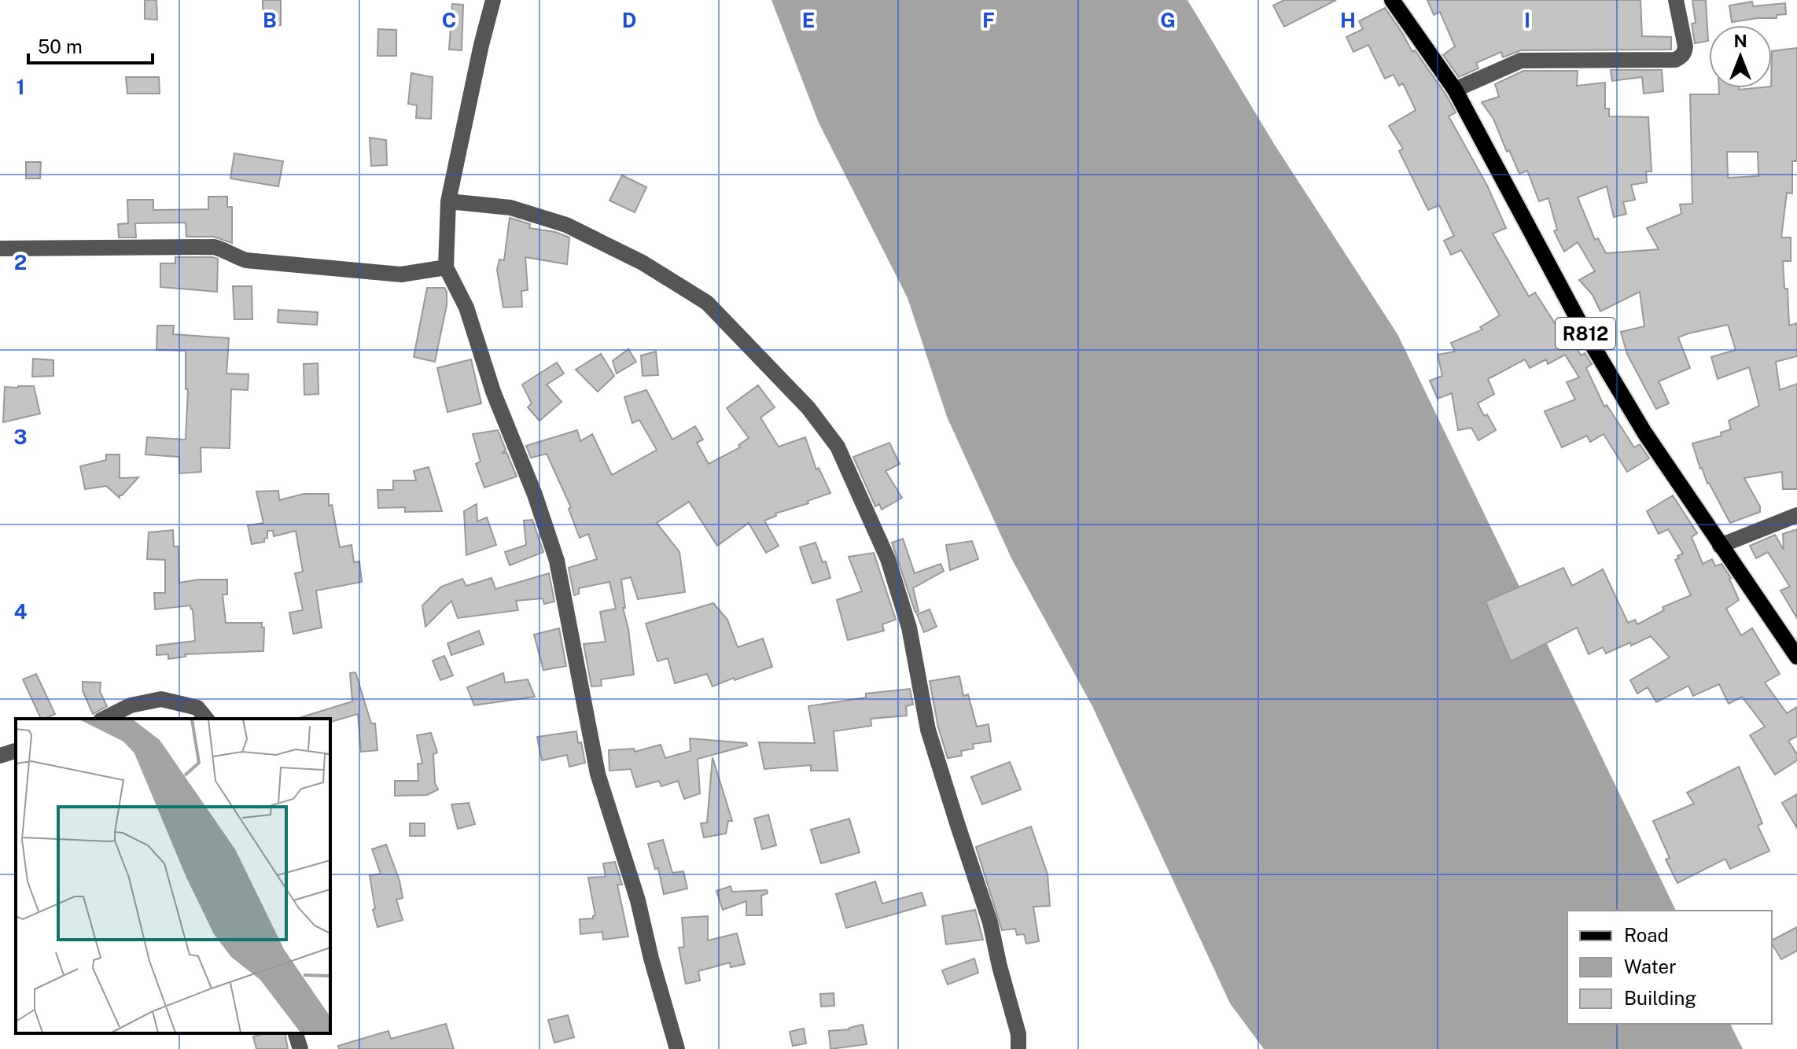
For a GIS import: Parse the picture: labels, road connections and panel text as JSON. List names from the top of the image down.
{
  "streets": {
    "main road": ["R812"]
  },
  "legend": ["Road", "Water", "Building"],
  "scale_bar": "50 m",
  "north": "top",
  "grid": {
    "columns": [
      "B",
      "C",
      "D",
      "E",
      "F",
      "G",
      "H",
      "I"
    ],
    "rows": [
      "1",
      "2",
      "3",
      "4"
    ]
  }
}
